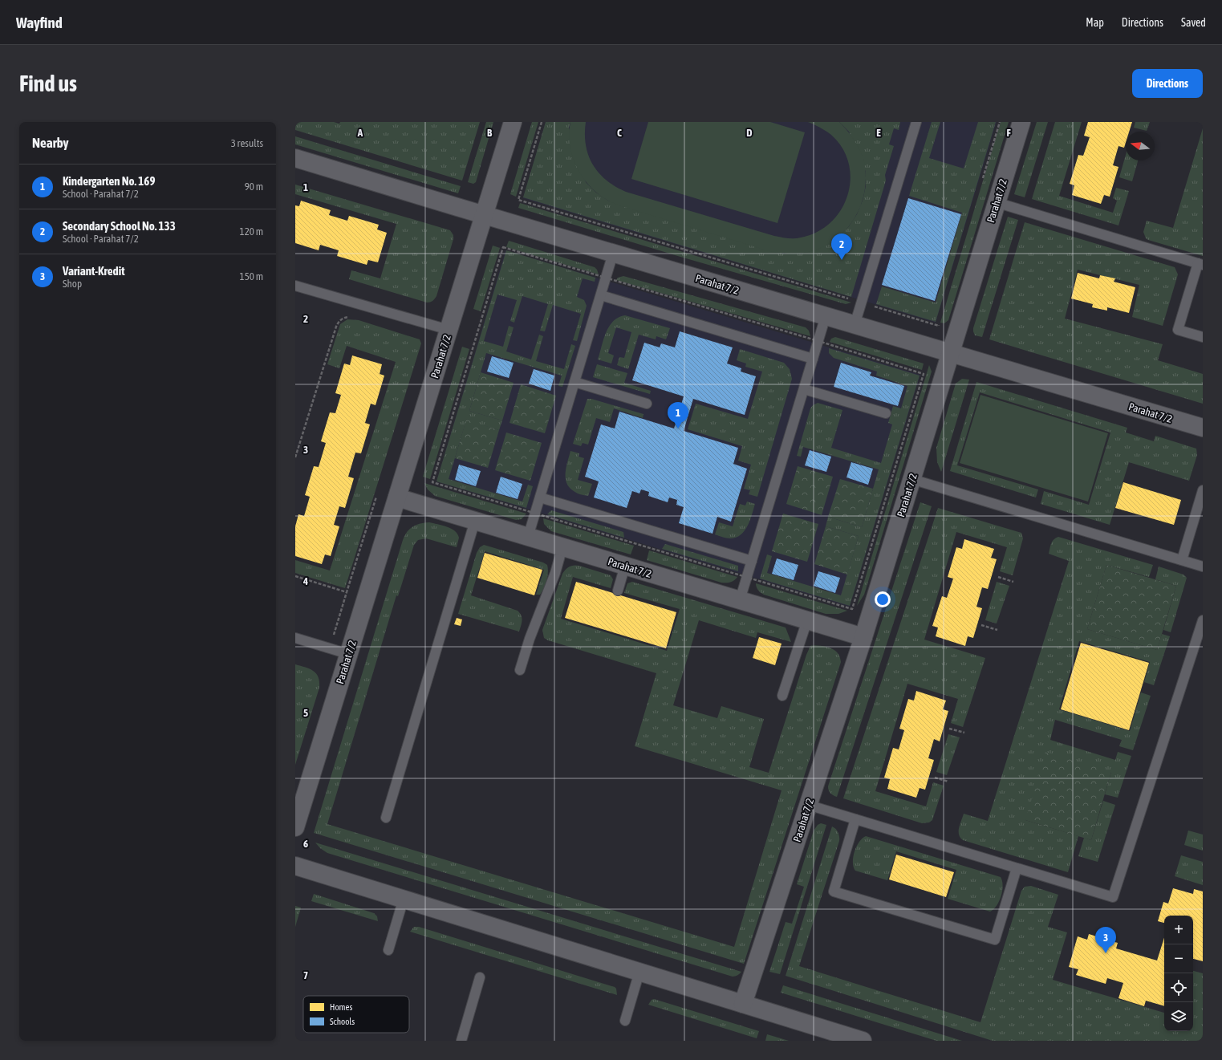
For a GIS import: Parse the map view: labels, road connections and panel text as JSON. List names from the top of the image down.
{
  "streets": {
    "street": ["Parahat 7/2"]
  },
  "legend": ["Homes", "Schools"],
  "north": "left",
  "page": {
    "header": "Wayfind",
    "nav": ["Map", "Directions", "Saved"],
    "buttons": "Directions",
    "title": "Find us",
    "heading": ["Nearby", "3 results"],
    "list": [
      {
        "mark": "1",
        "name": "Kindergarten No. 169",
        "note": "School · Parahat 7/2",
        "value": "90 m"
      },
      {
        "mark": "2",
        "name": "Secondary School No. 133",
        "note": "School · Parahat 7/2",
        "value": "120 m"
      },
      {
        "mark": "3",
        "name": "Variant-Kredit",
        "note": "Shop",
        "value": "150 m"
      }
    ],
    "pins": ["2", "1", "3"],
    "map_buttons": ["+", "−"]
  },
  "grid": {
    "columns": [
      "A",
      "B",
      "C",
      "D",
      "E",
      "F"
    ],
    "rows": [
      "1",
      "2",
      "3",
      "4",
      "5",
      "6",
      "7"
    ]
  }
}
